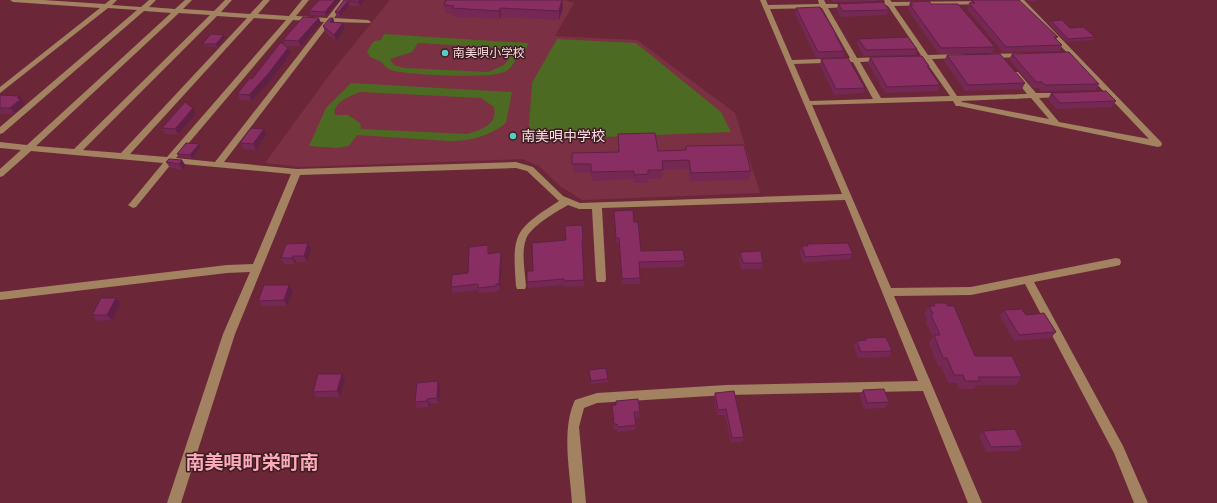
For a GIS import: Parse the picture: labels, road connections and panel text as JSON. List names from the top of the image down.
{
  "districts": ["南美唄町栄町南"],
  "places": ["南美唄小学校", "南美唄中学校"]
}
